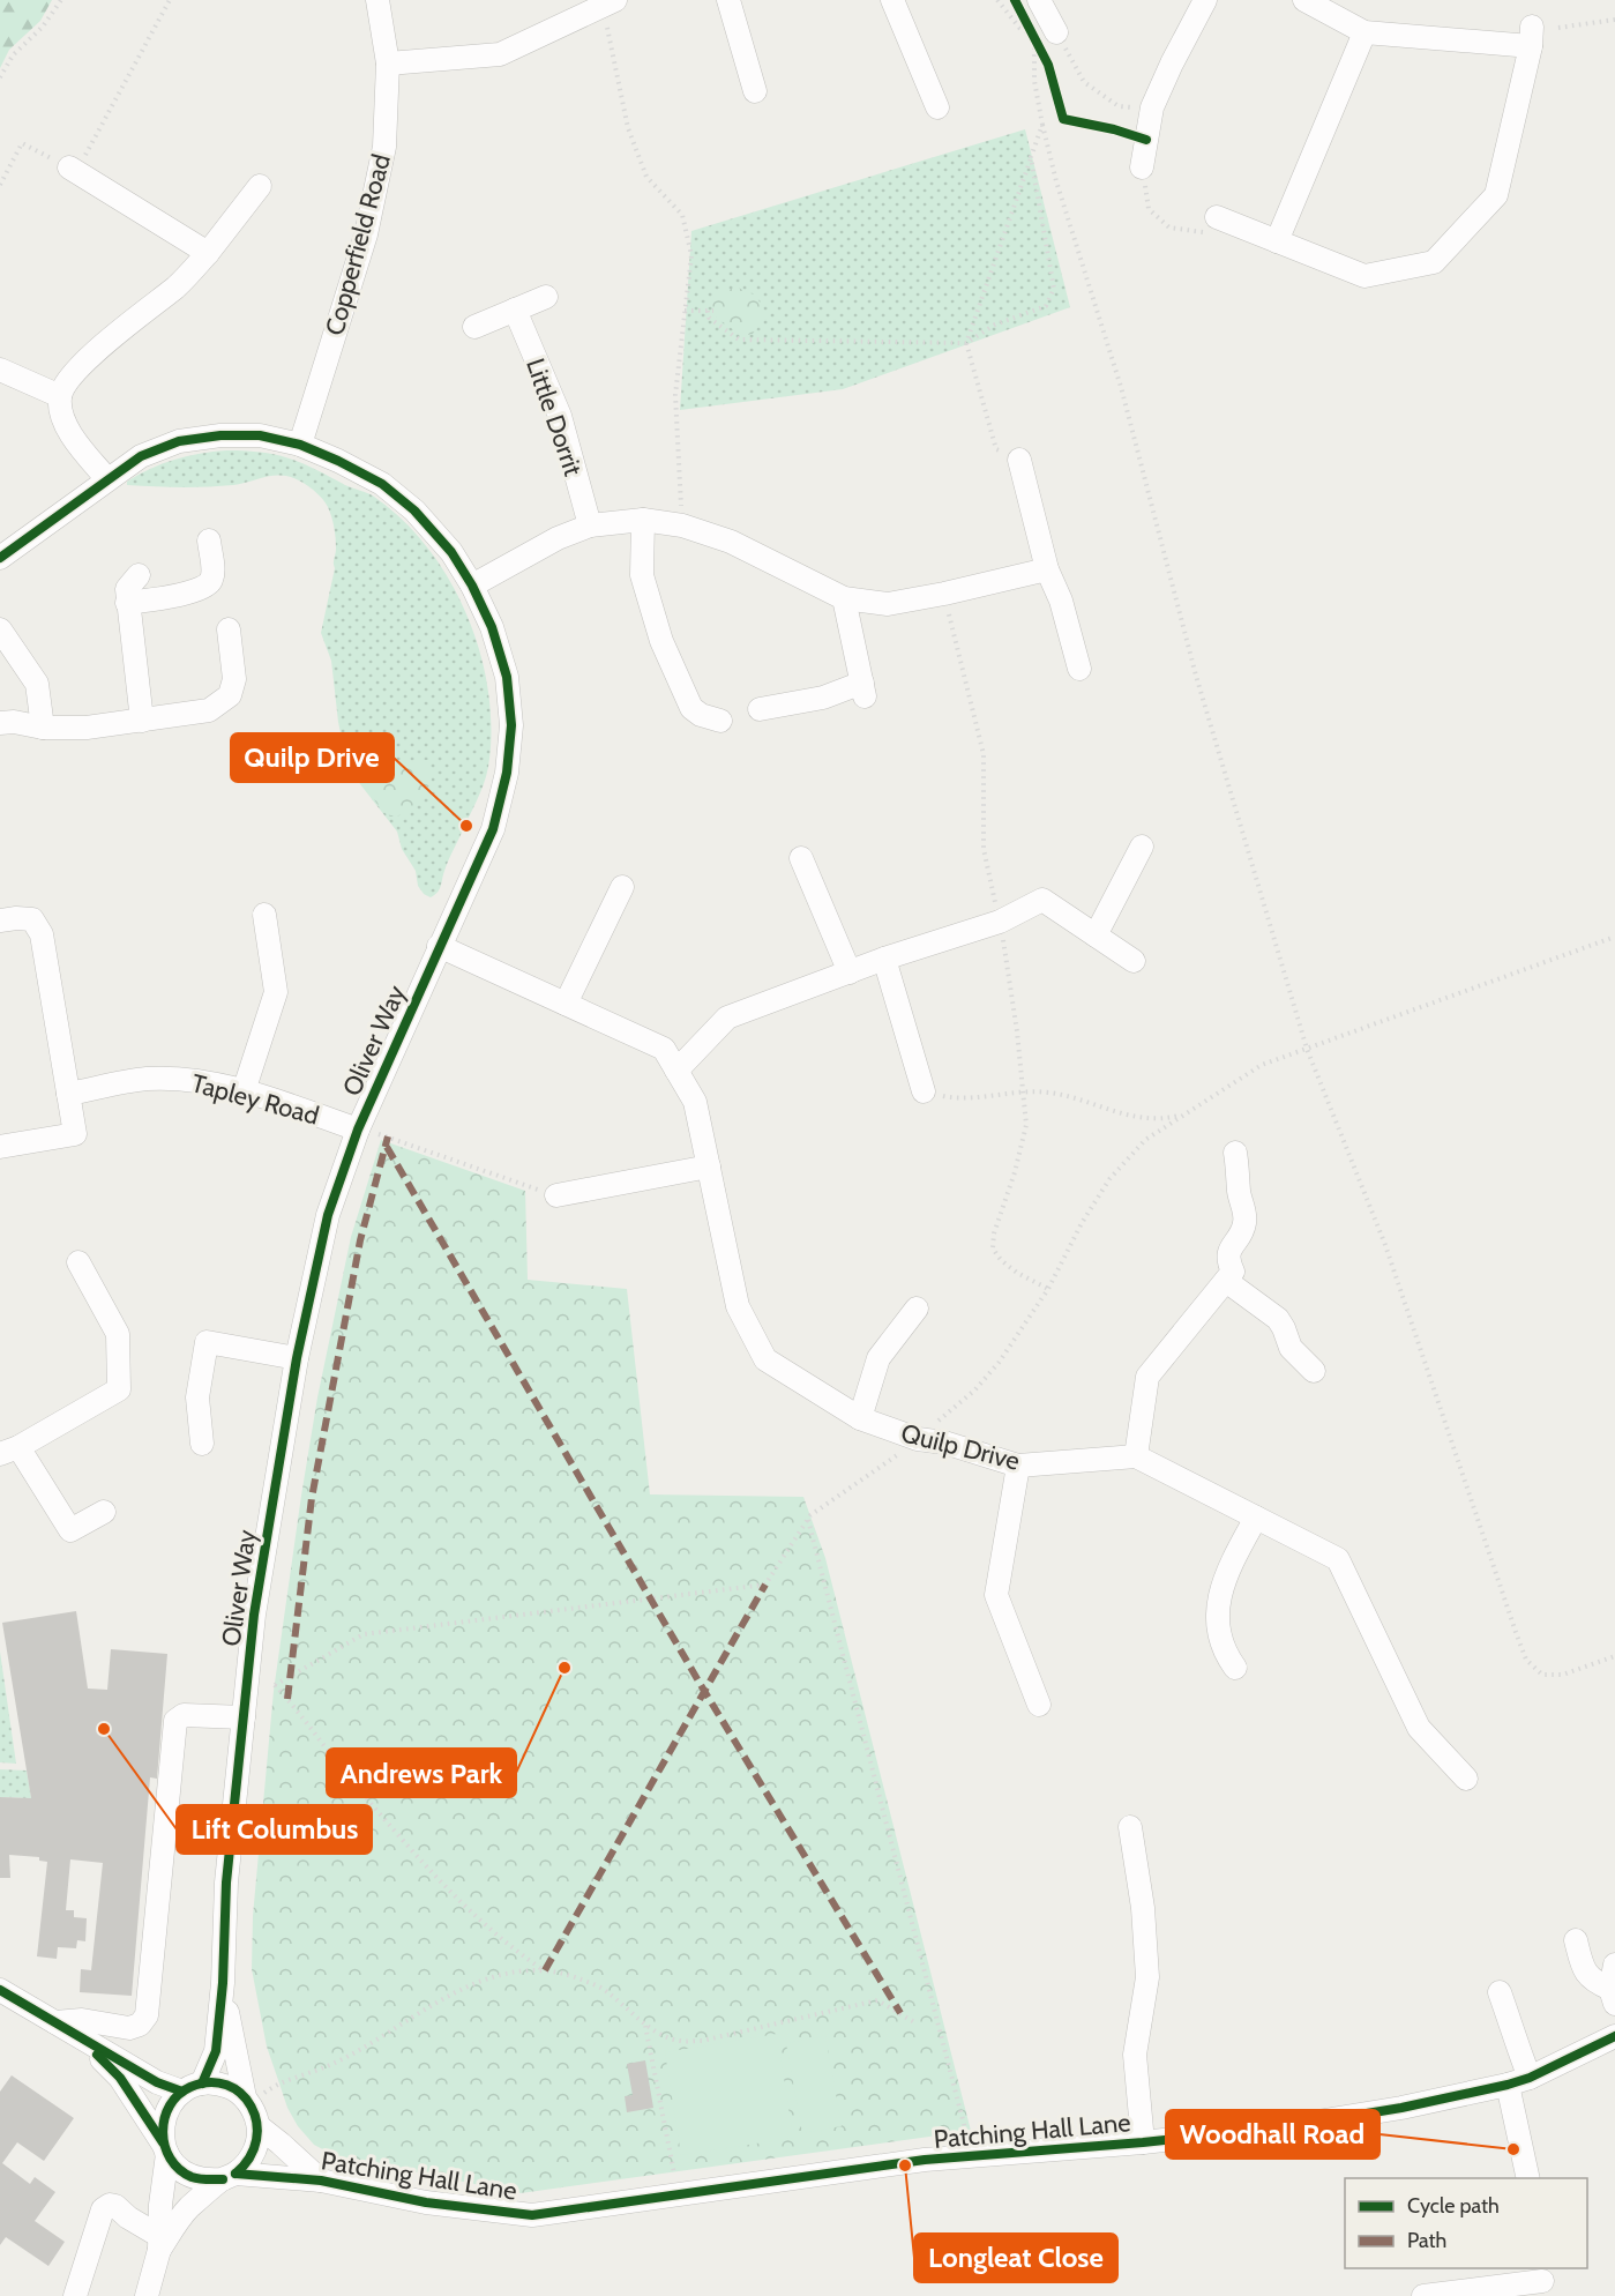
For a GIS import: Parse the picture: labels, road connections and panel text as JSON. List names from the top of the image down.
{
  "streets": {
    "street": [
      "Copperfield Road",
      "Little Dorrit",
      "Oliver Way",
      "Tapley Road",
      "Quilp Drive",
      "Patching Hall Lane"
    ]
  },
  "crossings": [
    ["Copperfield Road", "Oliver Way"],
    ["Oliver Way", "Tapley Road"],
    ["Oliver Way", "Quilp Drive"],
    ["Oliver Way", "Patching Hall Lane"]
  ],
  "places": [
    "Quilp Drive",
    "Andrews Park",
    "Lift Columbus",
    "Woodhall Road",
    "Longleat Close"
  ],
  "legend": ["Cycle path", "Path"]
}
